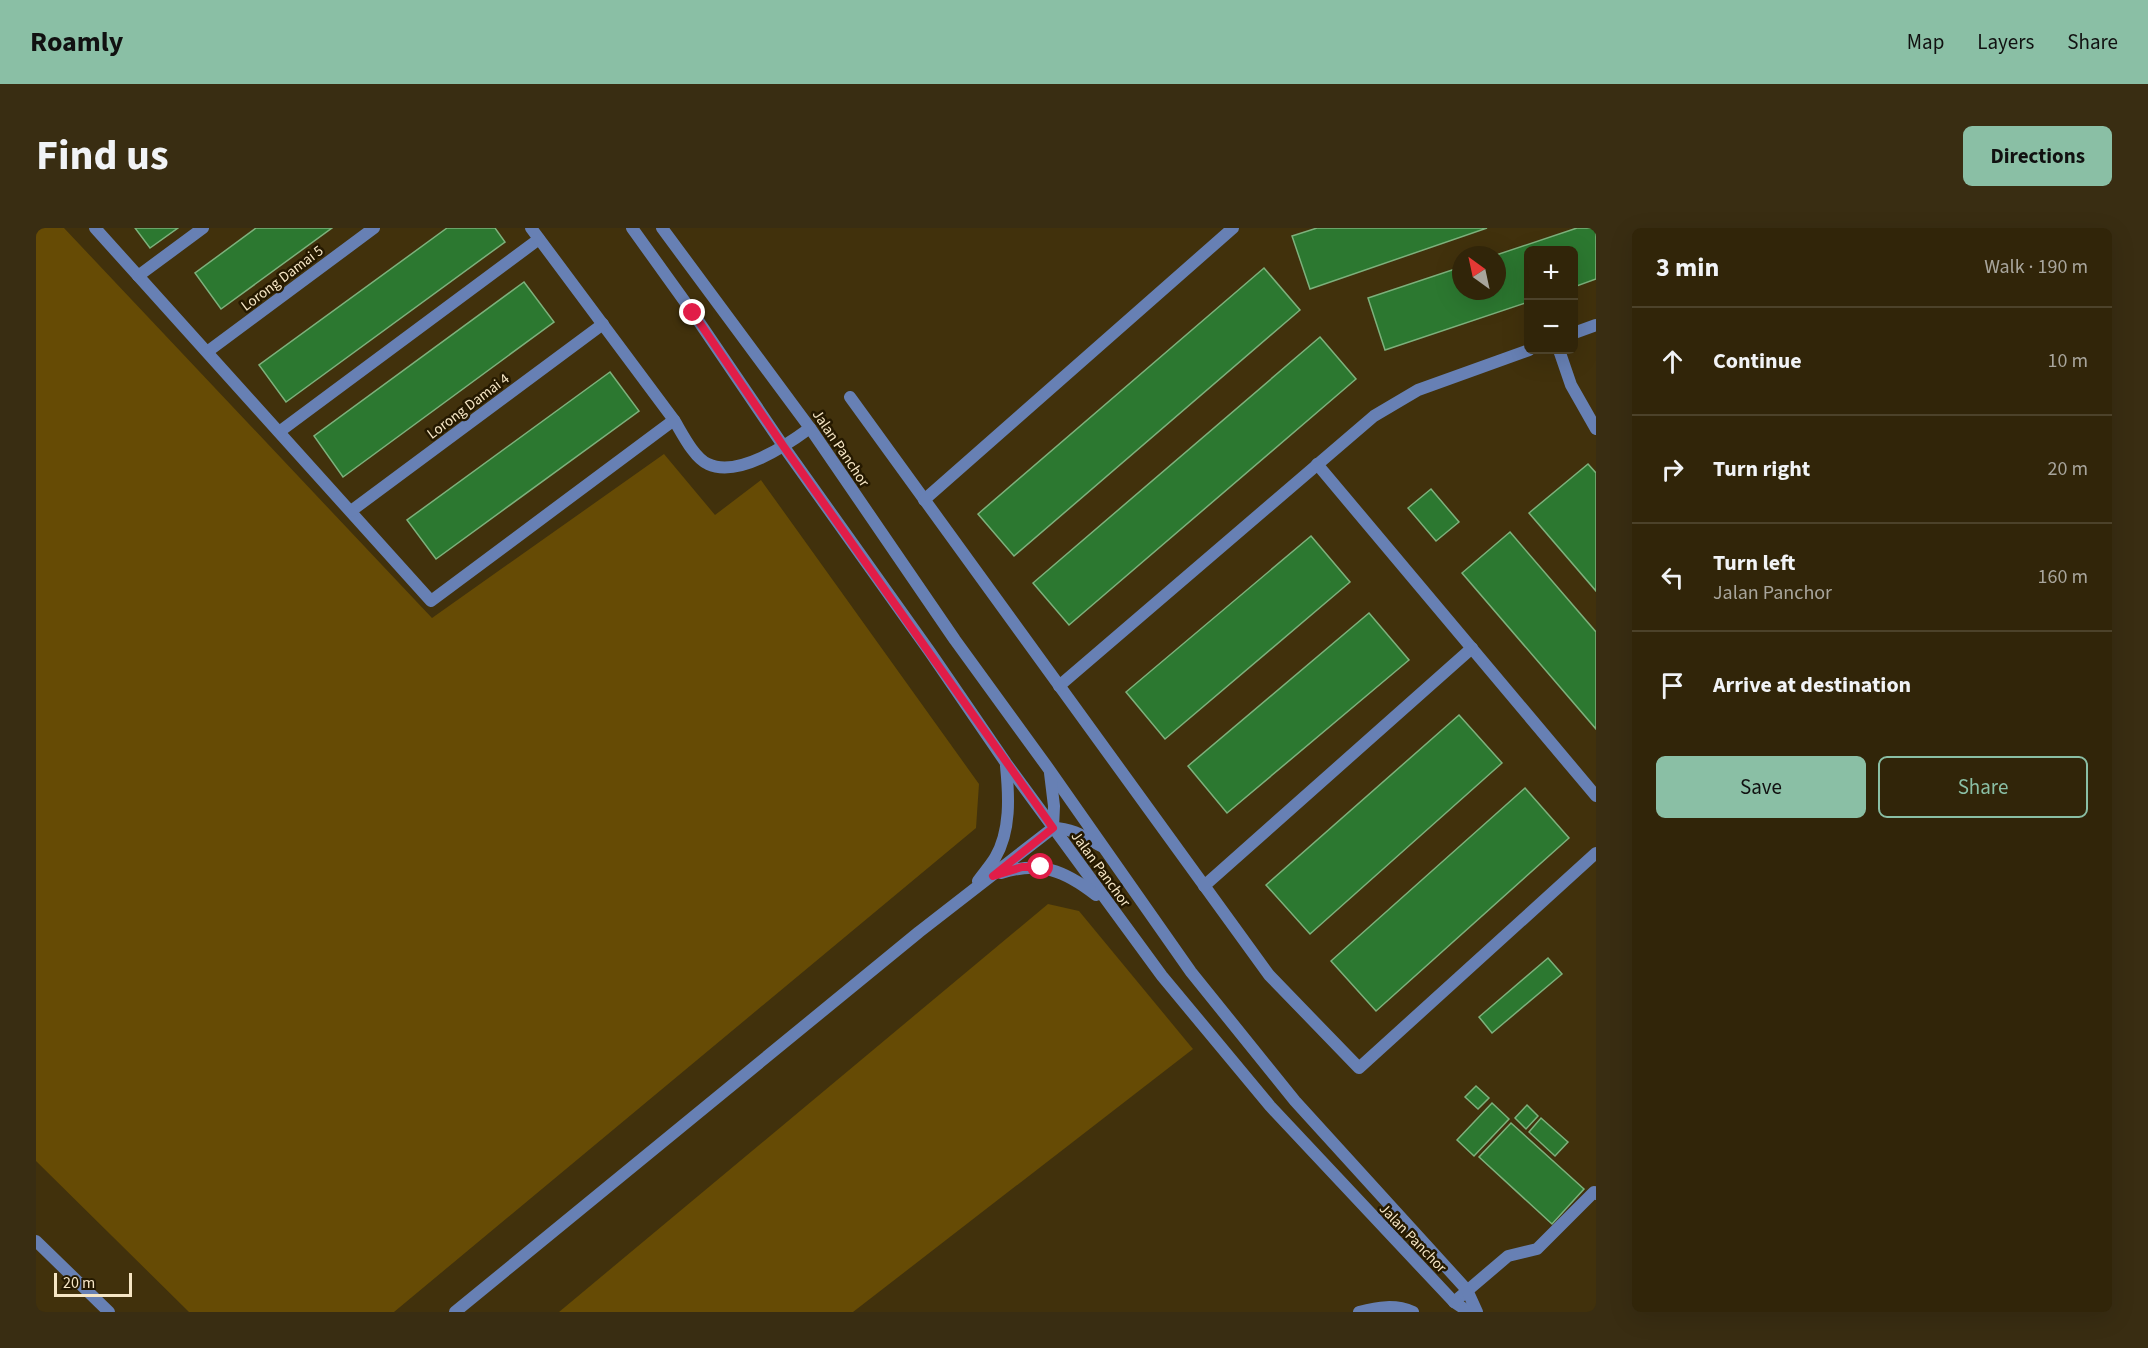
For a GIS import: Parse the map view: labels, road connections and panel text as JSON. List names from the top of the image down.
{
  "streets": {
    "street": ["Lorong Damai 5", "Lorong Damai 4", "Jalan Panchor"]
  },
  "scale_bar": "20 m",
  "north": "top left",
  "page": {
    "header": "Roamly",
    "nav": ["Map", "Layers", "Share"],
    "title": "Find us",
    "buttons": [
      "Directions",
      ["Save", "Share"]
    ],
    "heading": ["3 min", "Walk · 190 m"],
    "map_buttons": ["+", "−"],
    "list": [
      ["Continue", "10 m"],
      ["Turn right", "20 m"],
      ["Turn left", "Jalan Panchor", "160 m"],
      "Arrive at destination"
    ],
    "scale": "20 m"
  }
}
